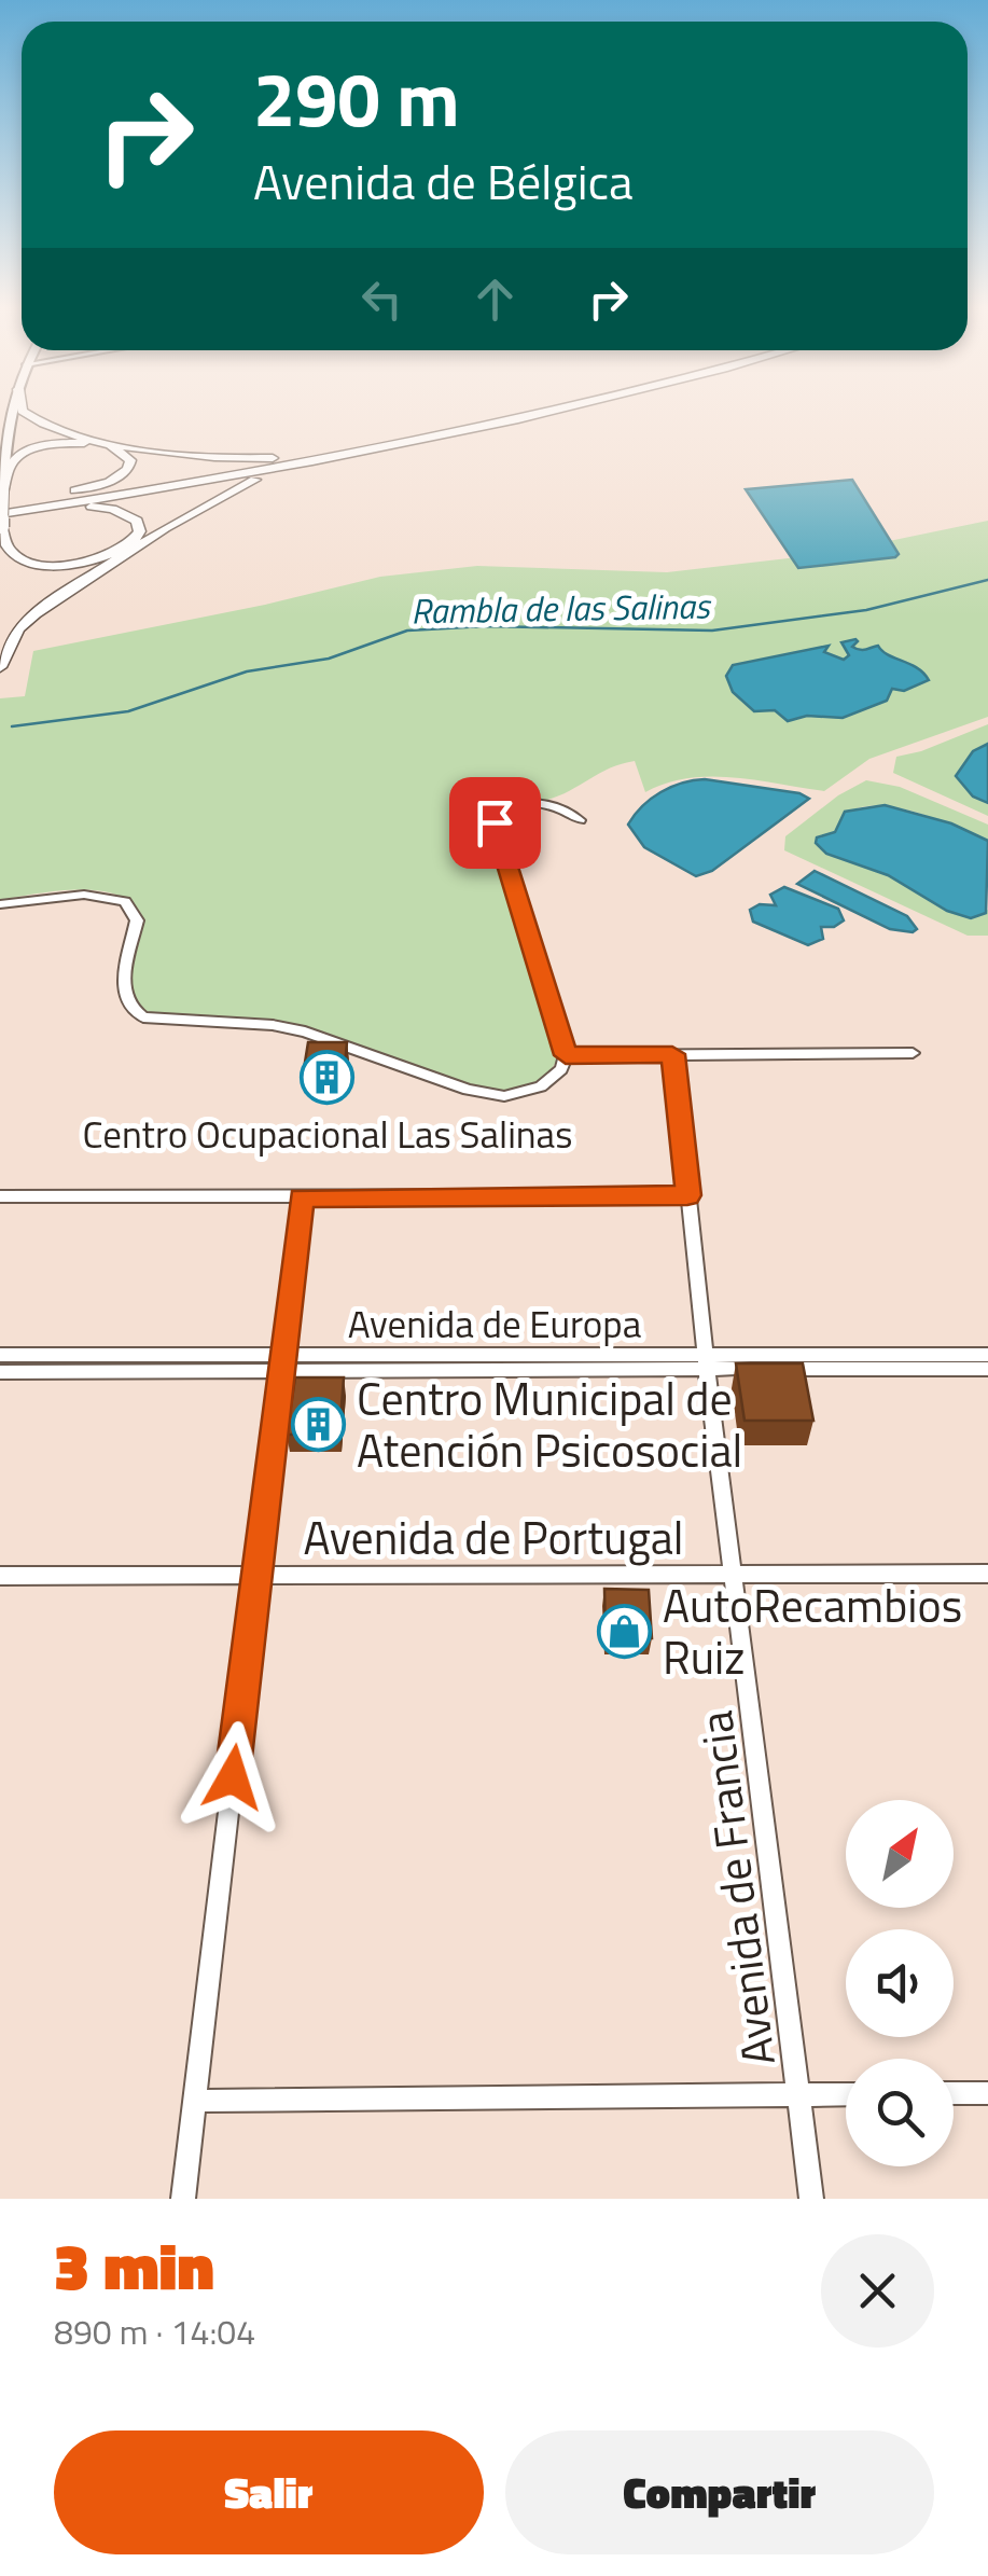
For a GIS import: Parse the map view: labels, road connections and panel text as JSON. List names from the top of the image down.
{
  "streets": {
    "street": ["Avenida de Europa", "Avenida de Portugal", "Avenida de Francia"]
  },
  "crossings": [
    ["Avenida de Europa", "Avenida de Francia"],
    ["Avenida de Portugal", "Avenida de Francia"]
  ],
  "water": ["Rambla de las Salinas"],
  "places": {
    "building": ["Centro Ocupacional Las Salinas", "Centro Municipal de Atención Psicosocial"],
    "shop": ["AutoRecambios Ruiz"]
  },
  "north": "top right",
  "page": {
    "turn": ["290 m", "Avenida de Bélgica"],
    "heading": ["3 min", "890 m · 14:04"],
    "buttons": ["Salir", "Compartir"]
  }
}
